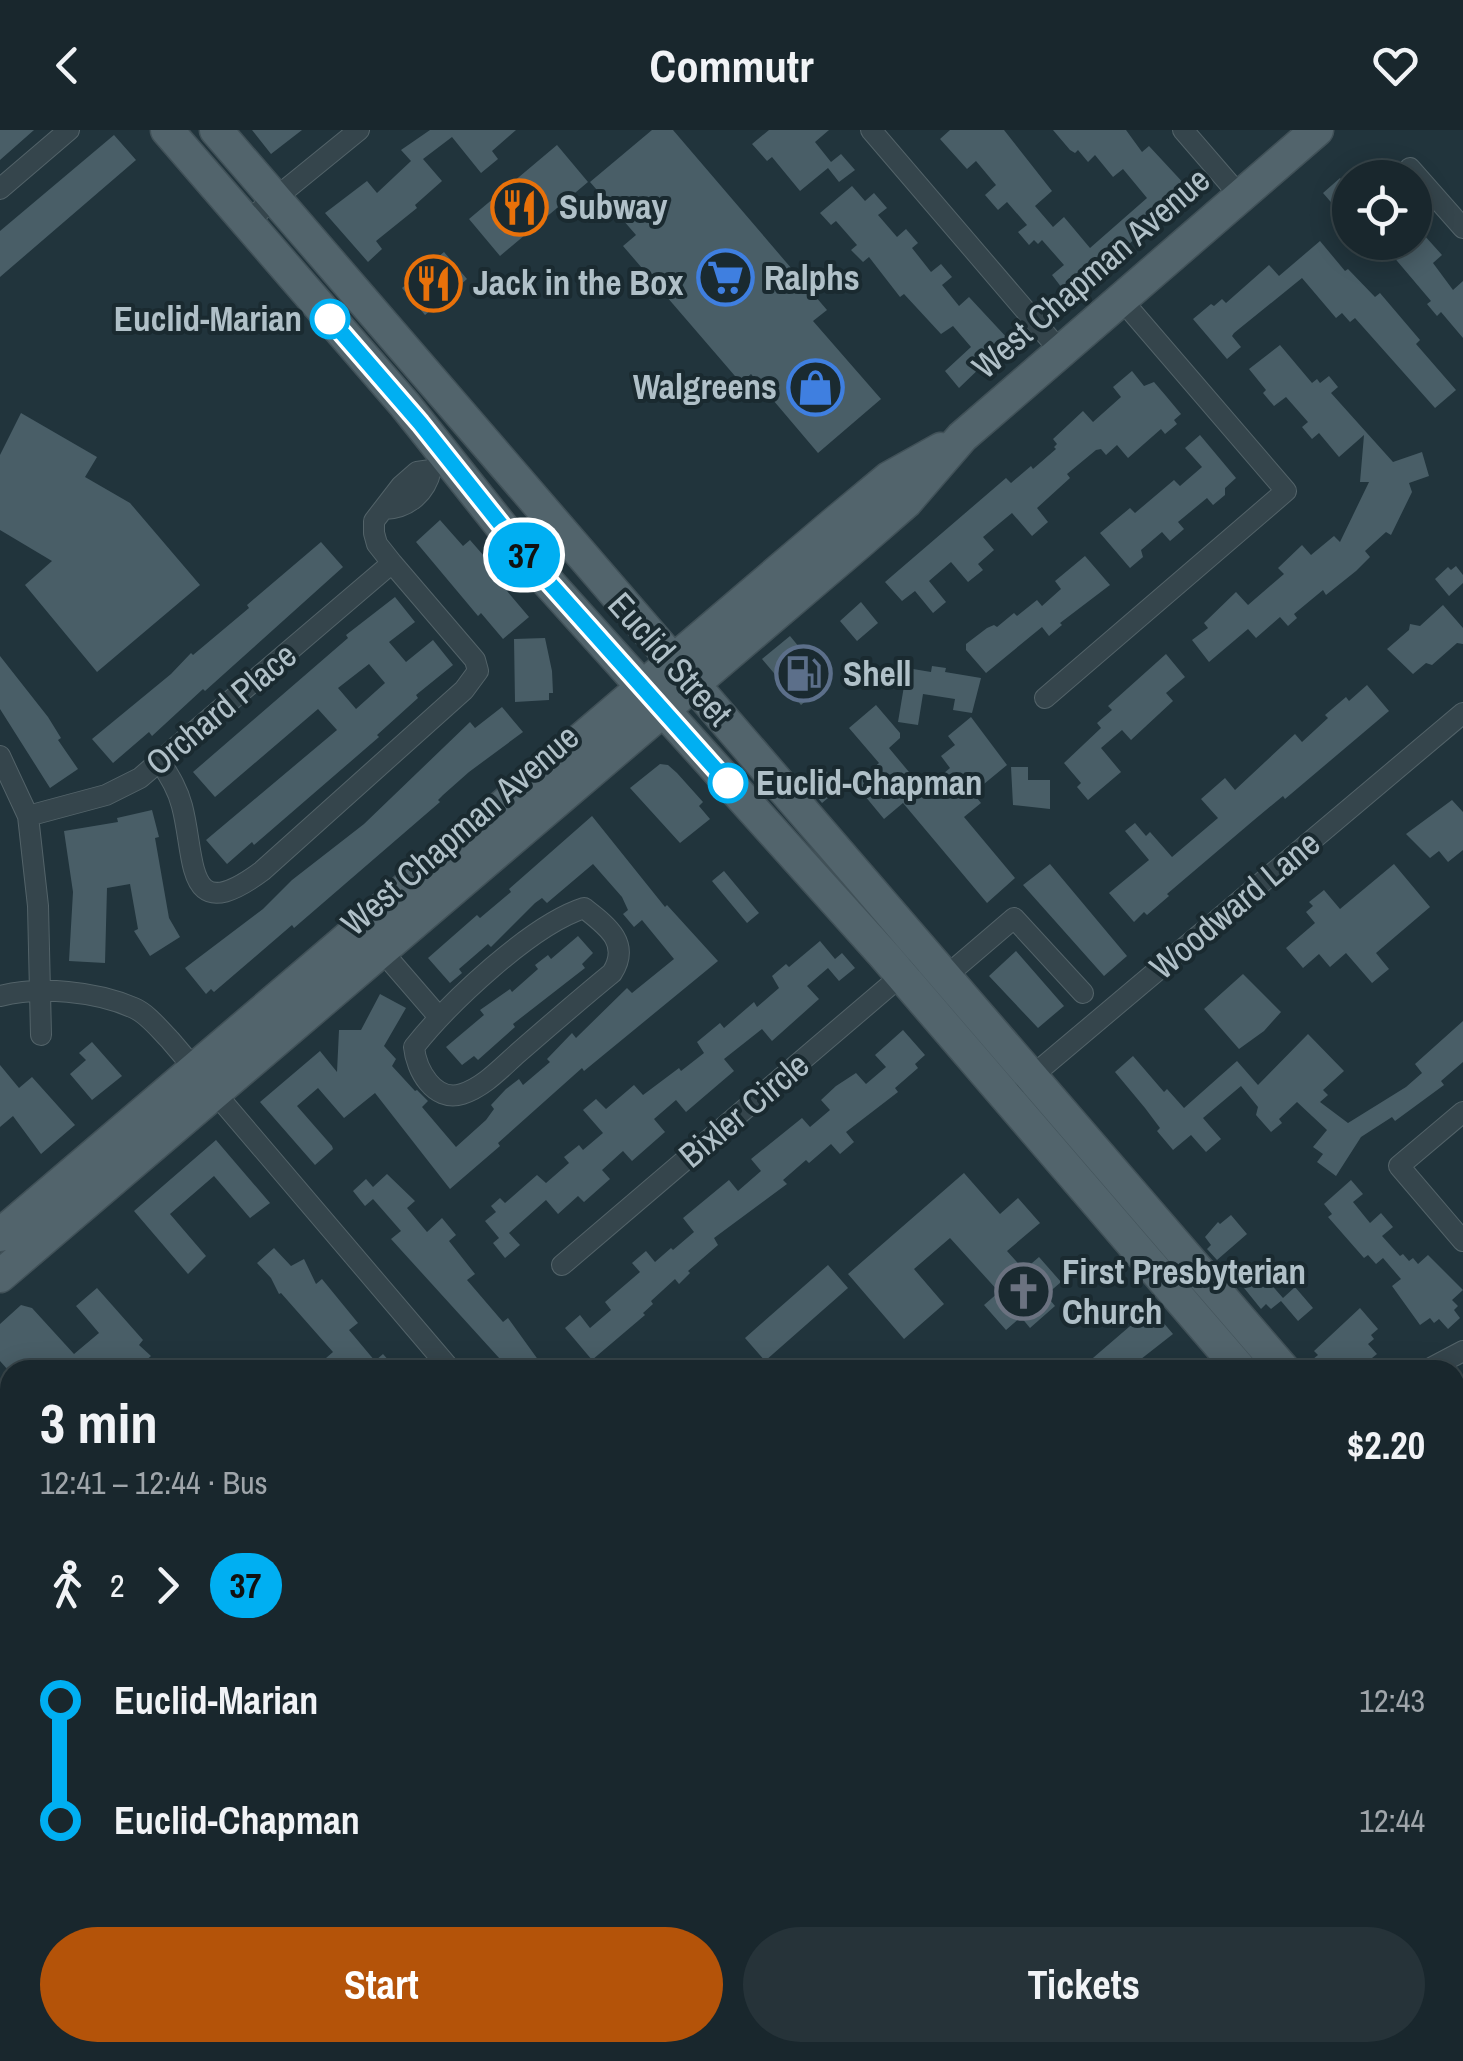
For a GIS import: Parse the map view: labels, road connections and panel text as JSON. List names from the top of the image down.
{
  "streets": {
    "main road": ["West Chapman Avenue", "Euclid Street"],
    "street": ["Orchard Place", "Woodward Lane", "Bixler Circle"]
  },
  "crossings": [
    ["West Chapman Avenue", "Euclid Street"],
    ["Euclid Street", "Woodward Lane"],
    ["Euclid Street", "Bixler Circle"]
  ],
  "places": {
    "restaurant": ["Subway", "Jack in the Box"],
    "supermarket": ["Ralphs"],
    "other": ["Euclid-Marian", "Euclid-Chapman"],
    "shop": ["Walgreens"],
    "fuel station": ["Shell"],
    "church": ["First Presbyterian Church"]
  },
  "lines": ["bus line 37"],
  "page": {
    "header": "Commutr",
    "on_map": "37",
    "heading": ["3 min", "12:41 – 12:44 · Bus", "$2.20"],
    "legs": ["2", "37"],
    "list": [
      {
        "name": "Euclid-Marian",
        "value": "12:43"
      },
      {
        "name": "Euclid-Chapman",
        "value": "12:44"
      }
    ],
    "buttons": ["Start", "Tickets"]
  }
}
